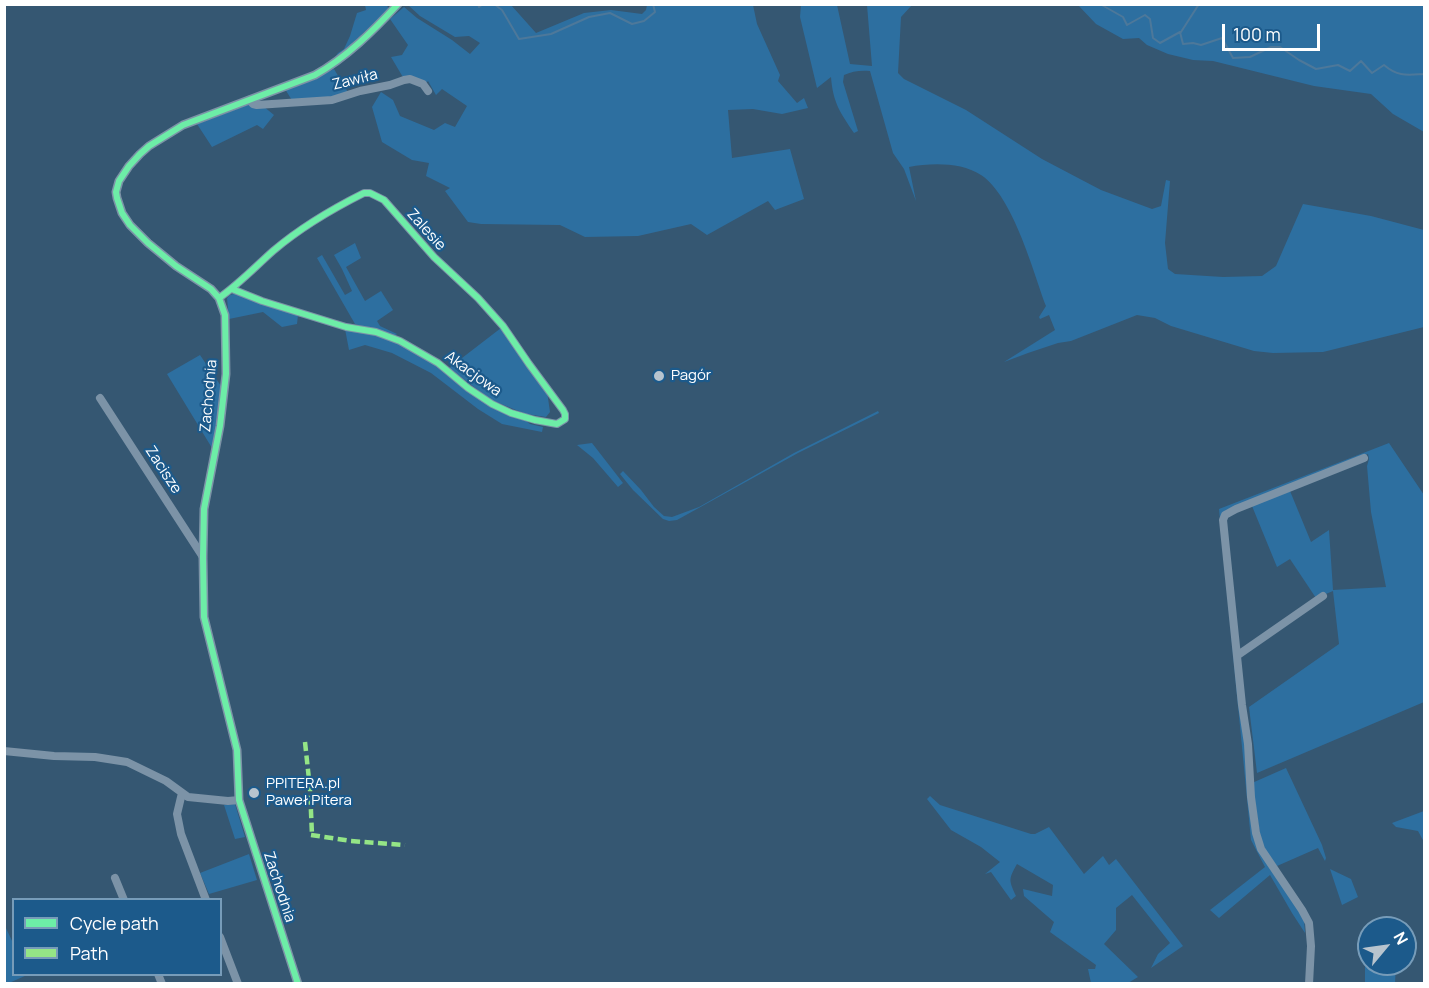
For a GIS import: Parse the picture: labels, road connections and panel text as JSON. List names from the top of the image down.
{
  "streets": {
    "street": [
      "Zawiła",
      "Zalesie",
      "Akacjowa",
      "Zachodnia",
      "Zacisze"
    ]
  },
  "crossings": [
    ["Zalesie", "Akacjowa"],
    ["Zachodnia", "Zacisze"]
  ],
  "places": ["Pagór", "PPITERA.pl Paweł Pitera"],
  "legend": ["Cycle path", "Path"],
  "scale_bar": "100 m",
  "north": "top right"
}
